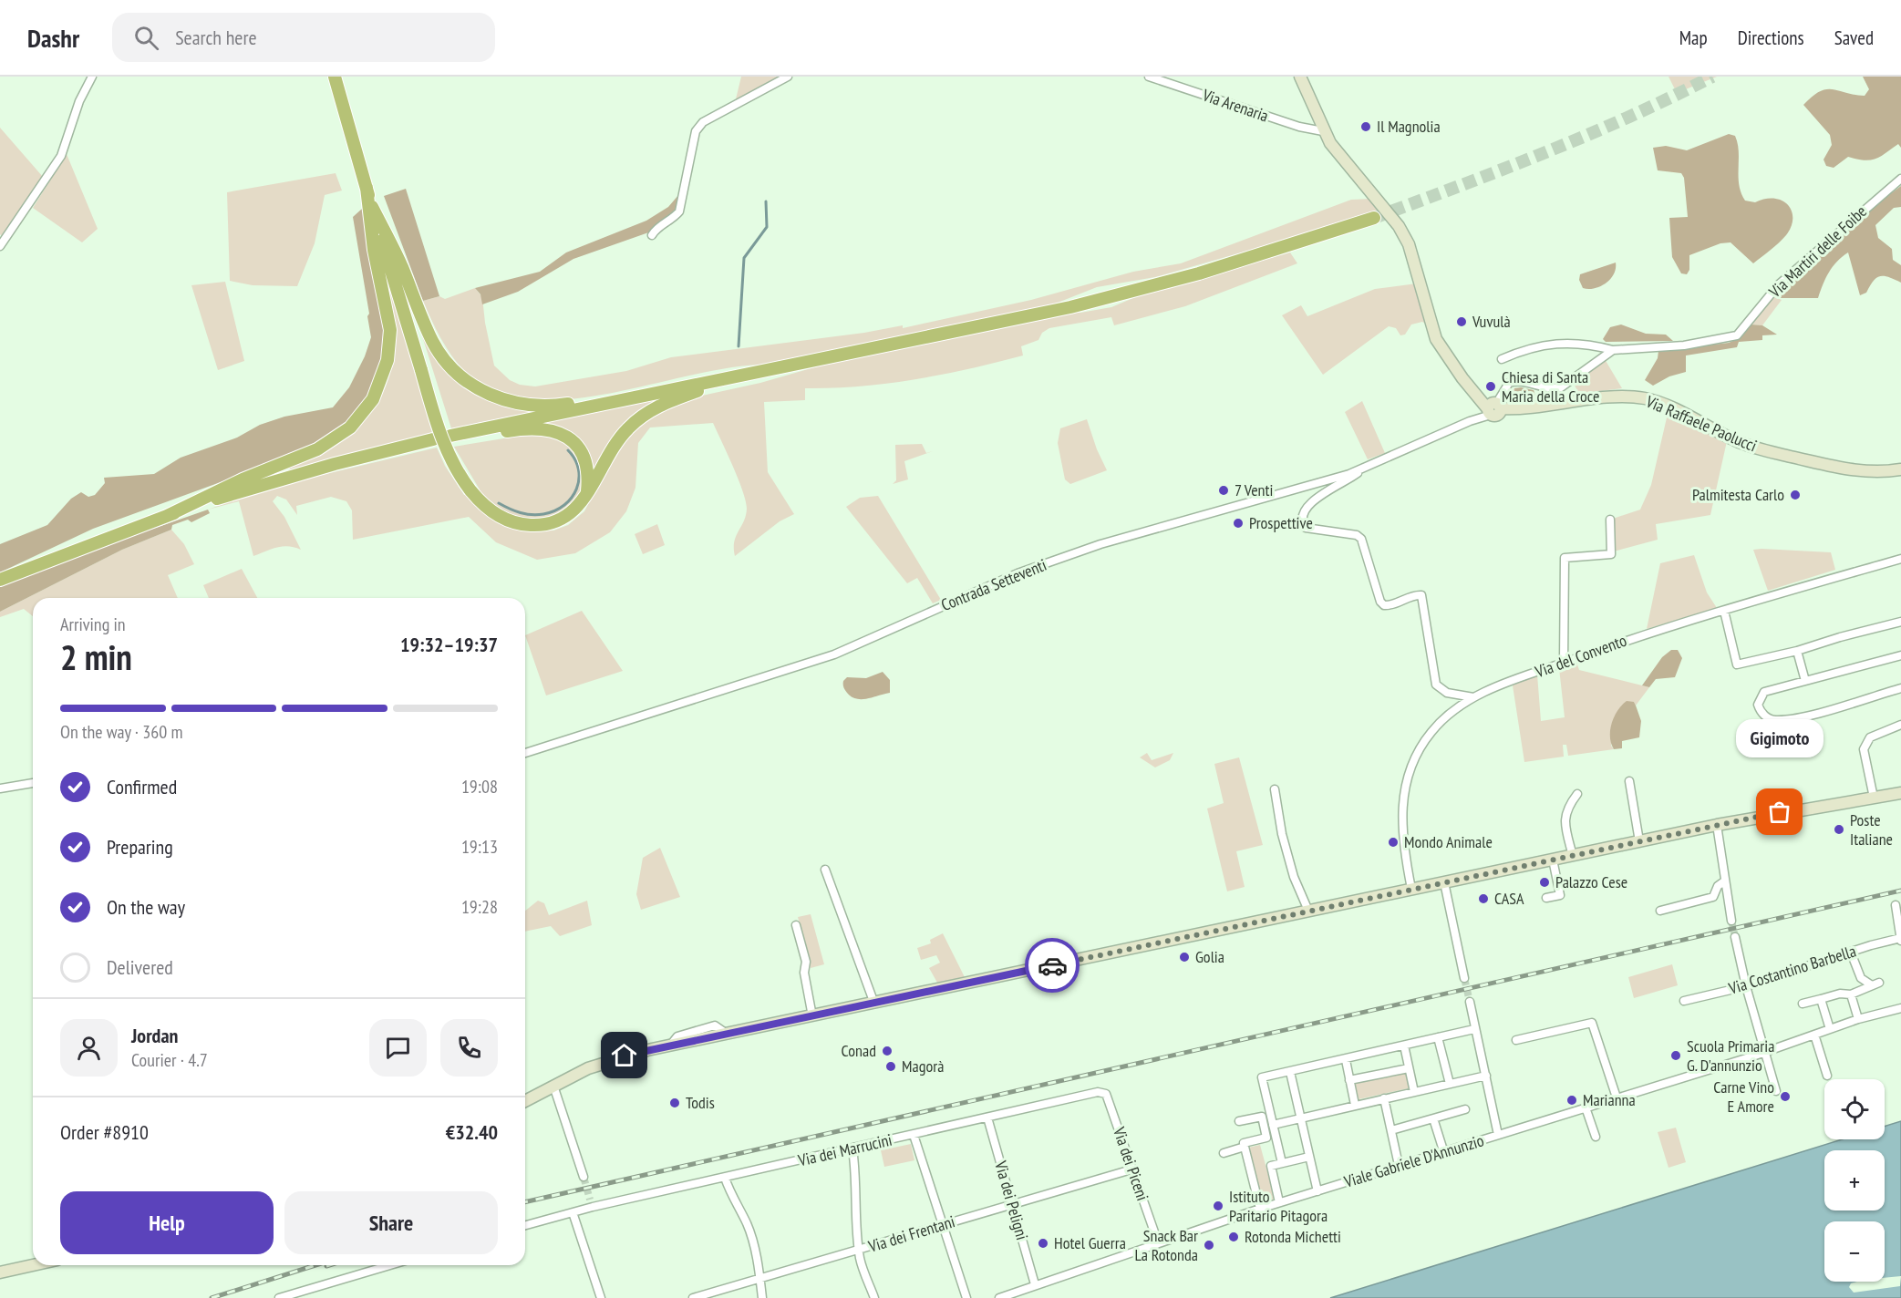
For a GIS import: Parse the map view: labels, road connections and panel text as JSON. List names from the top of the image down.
{
  "streets": {
    "main road": ["Via Raffaele Paolucci"],
    "street": [
      "Via Arenaria",
      "Via Martiri delle Foibe",
      "Contrada Setteventi",
      "Via del Convento",
      "Via Costantino Barbella",
      "Via dei Marrucini",
      "Viale Gabriele D'Annunzio",
      "Via dei Piceni",
      "Via dei Peligni",
      "Via dei Frentani"
    ]
  },
  "crossings": [
    ["Via Raffaele Paolucci", "Contrada Setteventi"],
    ["Via dei Marrucini", "Via dei Piceni"],
    ["Via dei Marrucini", "Via dei Peligni"],
    ["Viale Gabriele D'Annunzio", "Via dei Piceni"],
    ["Viale Gabriele D'Annunzio", "Via dei Peligni"],
    ["Via dei Piceni", "Via dei Frentani"],
    ["Via dei Peligni", "Via dei Frentani"]
  ],
  "places": [
    "Il Magnolia",
    "Vuvulà",
    "Chiesa di Santa Maria della Croce",
    "7 Venti",
    "Palmitesta Carlo",
    "Prospettive",
    "Gigimoto",
    "Poste Italiane",
    "Mondo Animale",
    "Palazzo Cese",
    "CASA",
    "Golia",
    "Conad",
    "Scuola Primaria G. D'annunzio",
    "Magorà",
    "Carne Vino E Amore",
    "Marianna",
    "Todis",
    "Istituto Paritario Pitagora",
    "Rotonda Michetti",
    "Hotel Guerra",
    "Snack Bar La Rotonda"
  ],
  "page": {
    "header": "Dashr",
    "search": "Search here",
    "nav": ["Map", "Directions", "Saved"],
    "heading": ["2 min", "Arriving in", "19:32–19:37"],
    "panel": [
      "Jordan",
      "Courier · 4.7",
      "Order #8910",
      "€32.40"
    ],
    "bar": "On the way · 360 m",
    "bubble": "Gigimoto",
    "list": [
      ["Confirmed", "19:08"],
      ["Preparing", "19:13"],
      ["On the way", "19:28"],
      "Delivered"
    ],
    "map_buttons": ["+", "−"],
    "buttons": ["Help", "Share"]
  }
}
